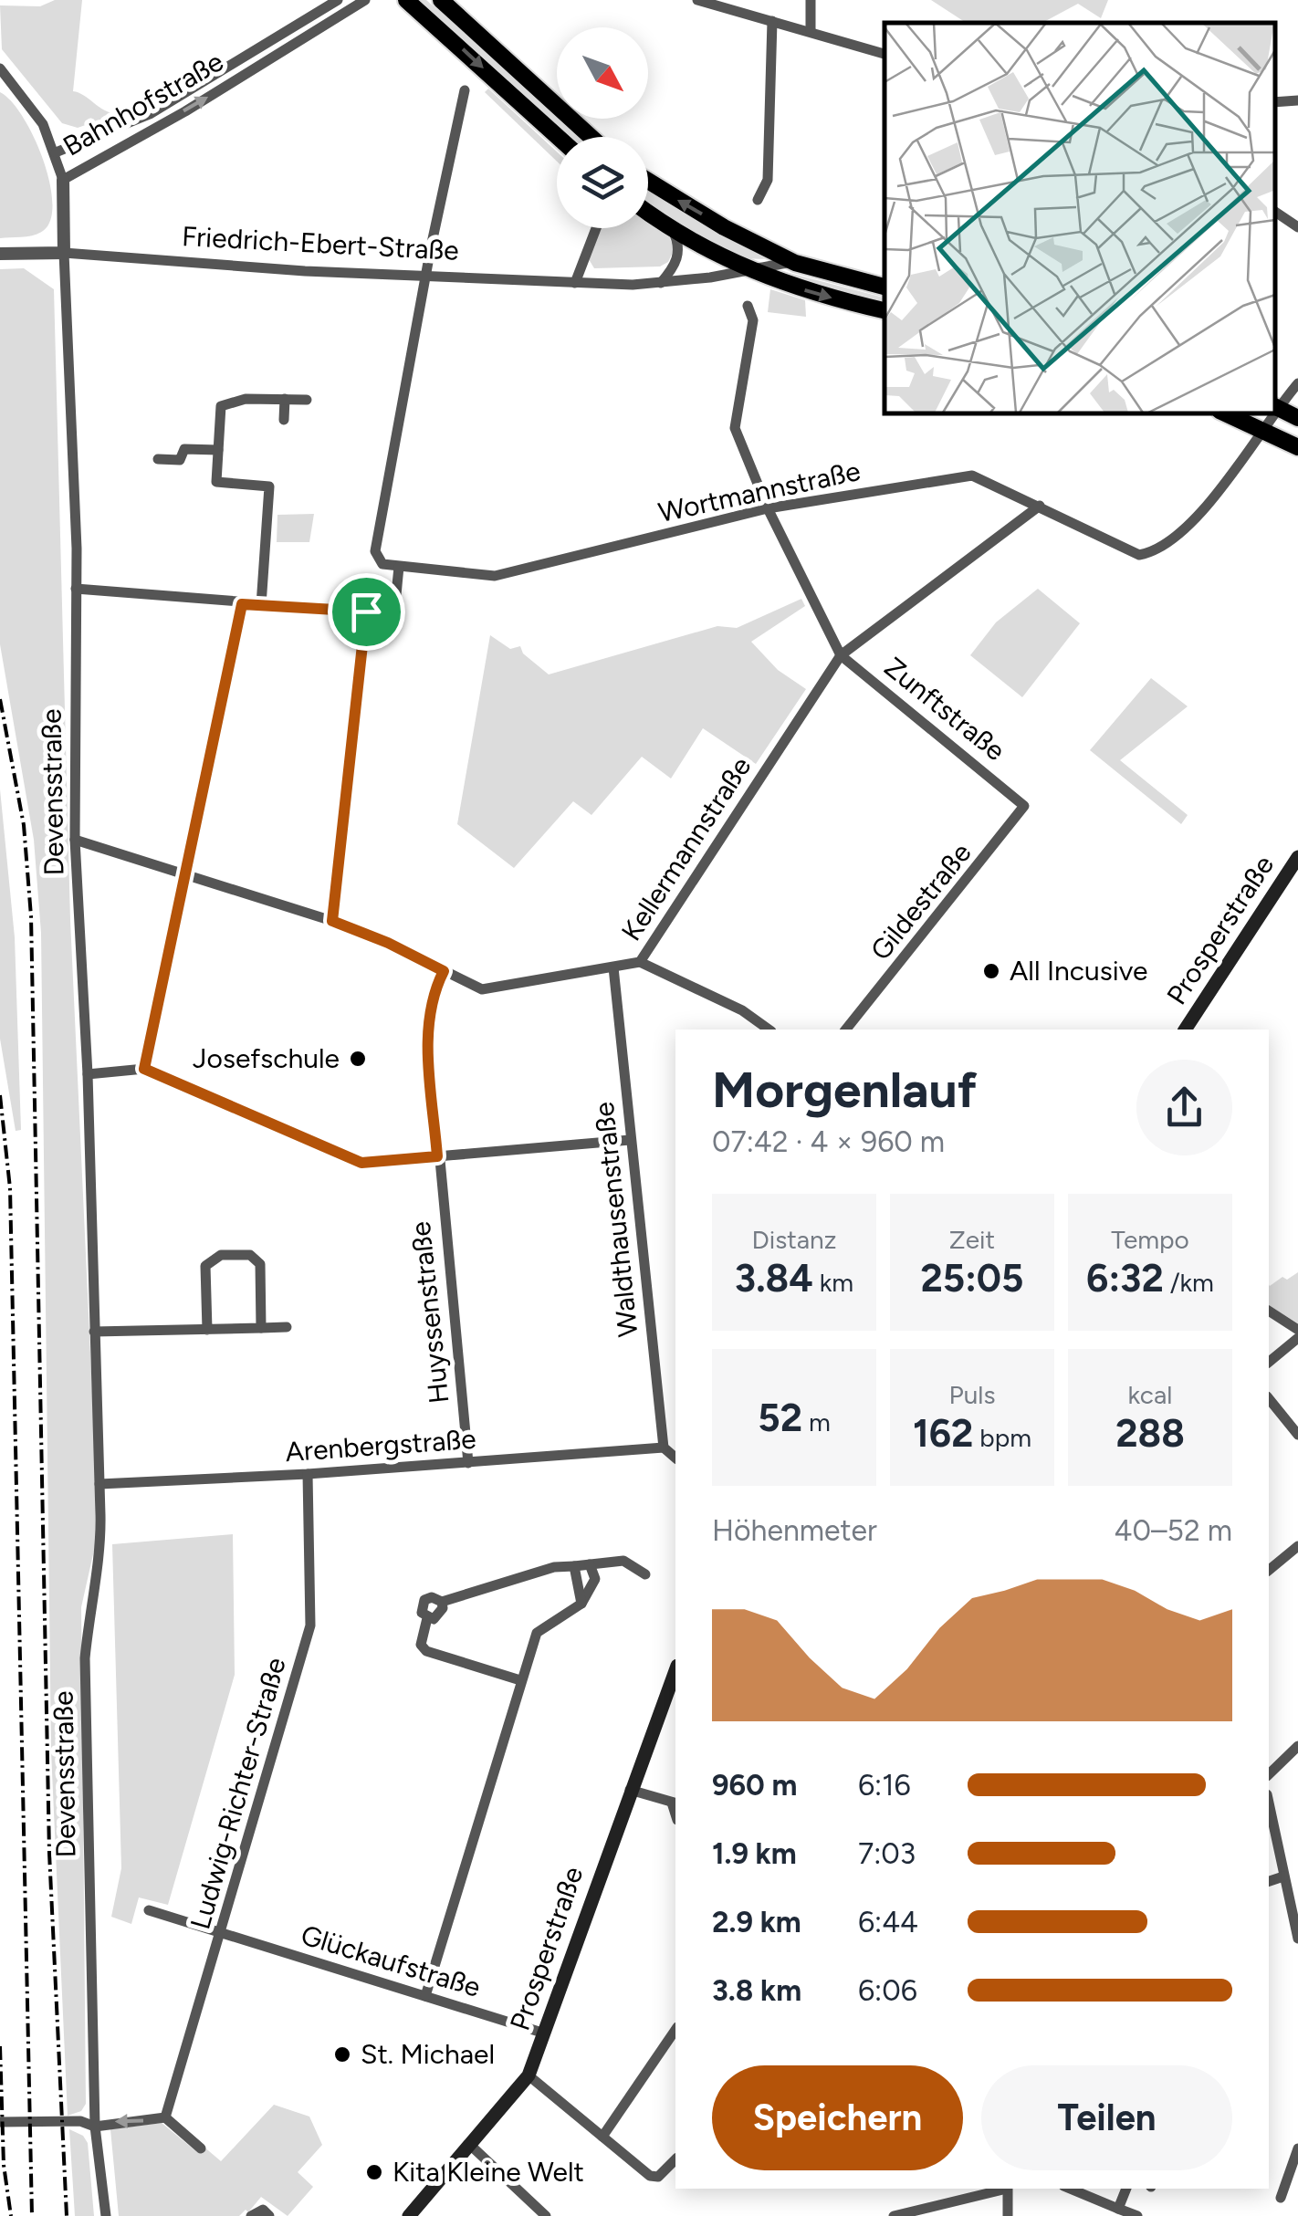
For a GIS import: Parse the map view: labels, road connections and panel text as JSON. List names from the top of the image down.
{
  "streets": {
    "main road": ["Friedrich-Ebert-Straße", "Prosperstraße"],
    "street": [
      "Bahnhofstraße",
      "Wortmannstraße",
      "Zunftstraße",
      "Devensstraße",
      "Kellermannstraße",
      "Gildestraße",
      "Waldthausenstraße",
      "Huyssenstraße",
      "Arenbergstraße",
      "Ludwig-Richter-Straße",
      "Glückaufstraße"
    ]
  },
  "crossings": [
    ["Bahnhofstraße", "Friedrich-Ebert-Straße"],
    ["Bahnhofstraße", "Devensstraße"],
    ["Friedrich-Ebert-Straße", "Wortmannstraße"],
    ["Friedrich-Ebert-Straße", "Devensstraße"],
    ["Wortmannstraße", "Kellermannstraße"],
    ["Zunftstraße", "Kellermannstraße"],
    ["Zunftstraße", "Gildestraße"],
    ["Devensstraße", "Kellermannstraße"],
    ["Devensstraße", "Arenbergstraße"],
    ["Kellermannstraße", "Waldthausenstraße"],
    ["Kellermannstraße", "Huyssenstraße"],
    ["Prosperstraße", "Glückaufstraße"],
    ["Waldthausenstraße", "Arenbergstraße"],
    ["Huyssenstraße", "Arenbergstraße"],
    ["Arenbergstraße", "Ludwig-Richter-Straße"],
    ["Ludwig-Richter-Straße", "Glückaufstraße"]
  ],
  "places": [
    "All Incusive",
    "Josefschule",
    "St. Michael",
    "Kita Kleine Welt"
  ],
  "north": "bottom right",
  "page": {
    "heading": ["Morgenlauf", "07:42 · 4 × 960 m"],
    "stats": [
      ["Distanz", "3.84 km"],
      ["Zeit", "25:05"],
      ["Tempo", "6:32 /km"],
      ["52 m"],
      ["Puls", "162 bpm"],
      ["kcal", "288"]
    ],
    "chart": ["Höhenmeter", "40–52 m"],
    "list": [
      {
        "name": "960 m",
        "note": "6:16"
      },
      {
        "name": "1.9 km",
        "note": "7:03"
      },
      {
        "name": "2.9 km",
        "note": "6:44"
      },
      {
        "name": "3.8 km",
        "note": "6:06"
      }
    ],
    "buttons": ["Speichern", "Teilen"]
  }
}
